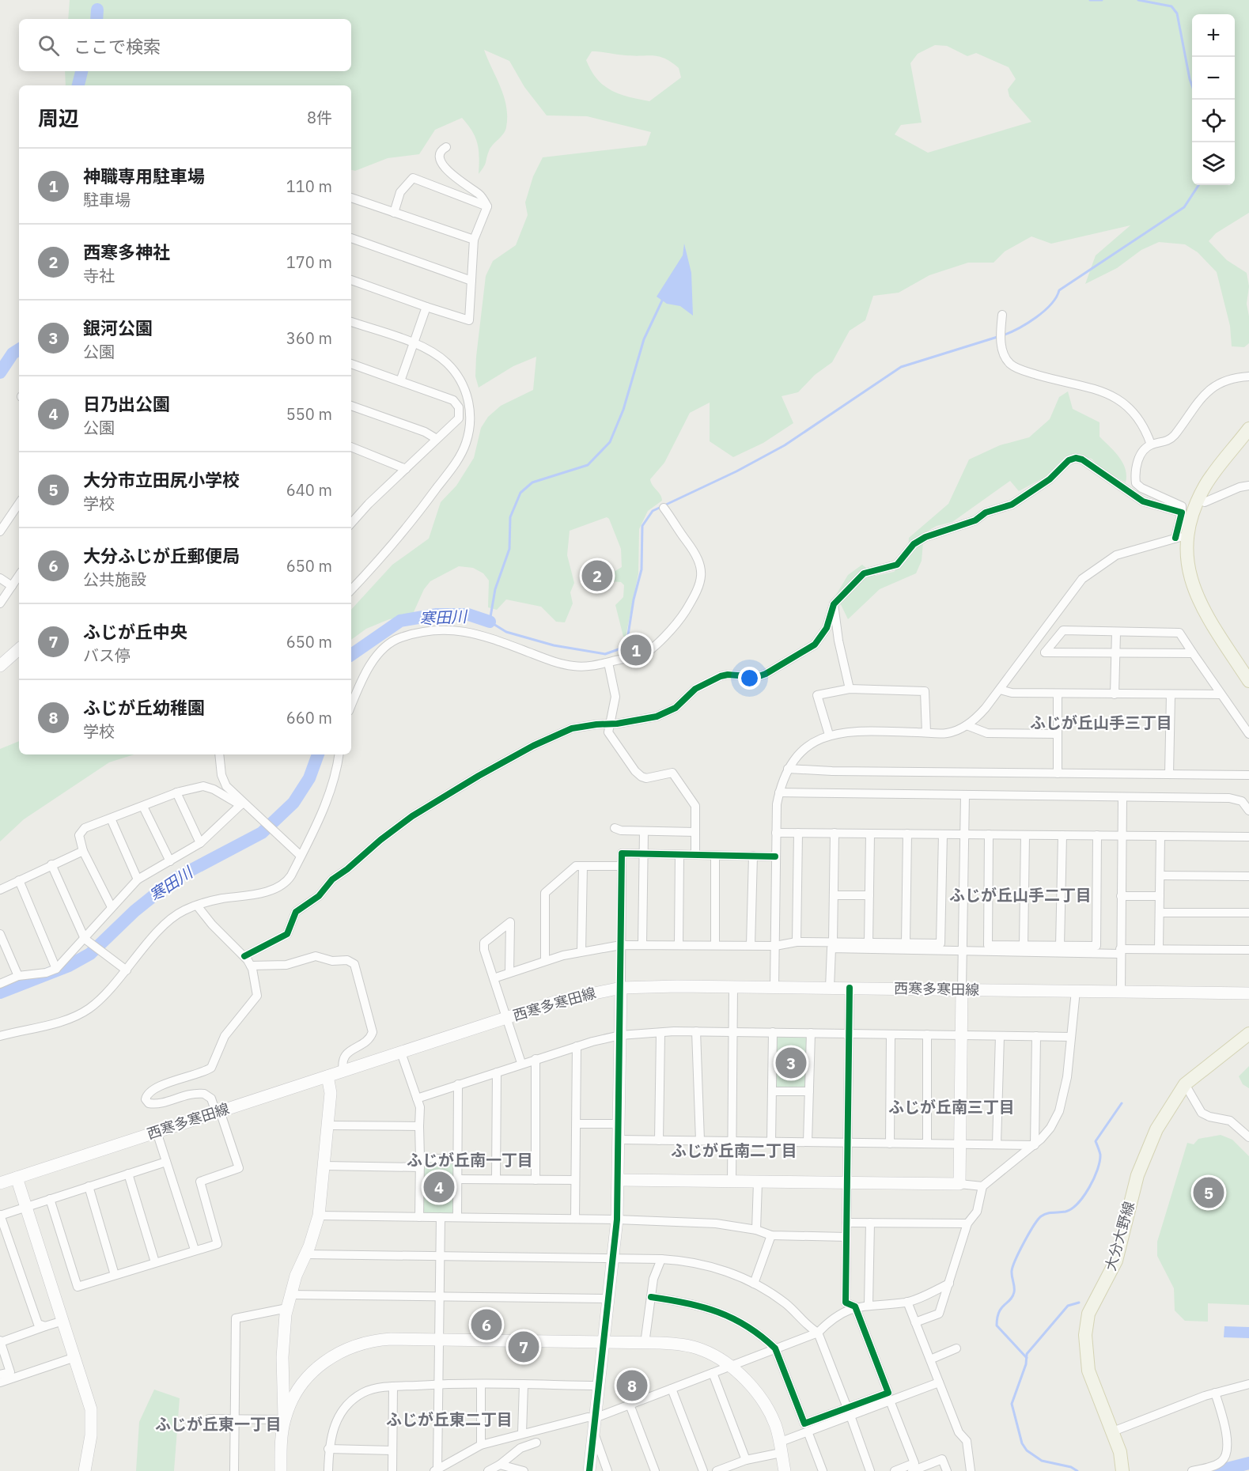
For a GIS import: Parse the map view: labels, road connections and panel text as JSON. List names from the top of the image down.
{
  "streets": {
    "main road": ["大分大野線"],
    "street": ["西寒多寒田線"]
  },
  "districts": [
    "ふじが丘山手三丁目",
    "ふじが丘山手二丁目",
    "ふじが丘南三丁目",
    "ふじが丘南二丁目",
    "ふじが丘南一丁目",
    "ふじが丘東二丁目",
    "ふじが丘東一丁目"
  ],
  "water": ["寒田川"],
  "page": {
    "map_buttons": ["+", "−"],
    "search": "ここで検索",
    "heading": ["周辺", "8件"],
    "list": [
      {
        "mark": "1",
        "name": "神職専用駐車場",
        "note": "駐車場",
        "value": "110 m"
      },
      {
        "mark": "2",
        "name": "西寒多神社",
        "note": "寺社",
        "value": "170 m"
      },
      {
        "mark": "3",
        "name": "銀河公園",
        "note": "公園",
        "value": "360 m"
      },
      {
        "mark": "4",
        "name": "日乃出公園",
        "note": "公園",
        "value": "550 m"
      },
      {
        "mark": "5",
        "name": "大分市立田尻小学校",
        "note": "学校",
        "value": "640 m"
      },
      {
        "mark": "6",
        "name": "大分ふじが丘郵便局",
        "note": "公共施設",
        "value": "650 m"
      },
      {
        "mark": "7",
        "name": "ふじが丘中央",
        "note": "バス停",
        "value": "650 m"
      },
      {
        "mark": "8",
        "name": "ふじが丘幼稚園",
        "note": "学校",
        "value": "660 m"
      }
    ],
    "pins": [
      "2",
      "1",
      "3",
      "4",
      "5",
      "6",
      "7",
      "8"
    ]
  }
}
